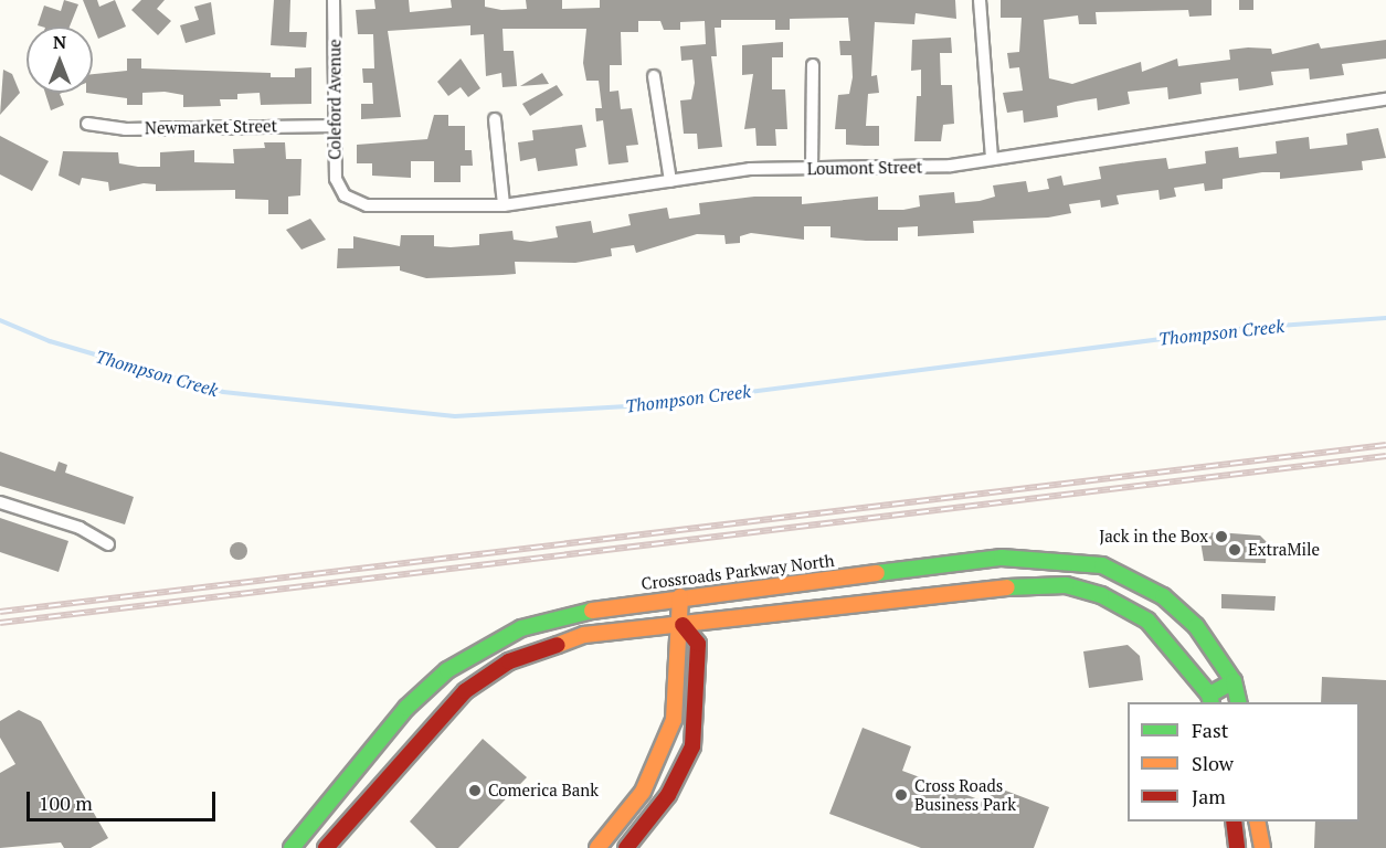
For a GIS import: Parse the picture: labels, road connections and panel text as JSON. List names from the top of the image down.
{
  "streets": {
    "main road": ["Crossroads Parkway North"],
    "street": ["Coleford Avenue", "Newmarket Street", "Loumont Street"]
  },
  "crossings": [
    ["Coleford Avenue", "Newmarket Street"],
    ["Coleford Avenue", "Loumont Street"]
  ],
  "water": ["Thompson Creek"],
  "places": [
    "Jack in the Box",
    "ExtraMile",
    "Comerica Bank",
    "Cross Roads Business Park"
  ],
  "legend": ["Fast", "Slow", "Jam"],
  "scale_bar": "100 m",
  "north": "top"
}
